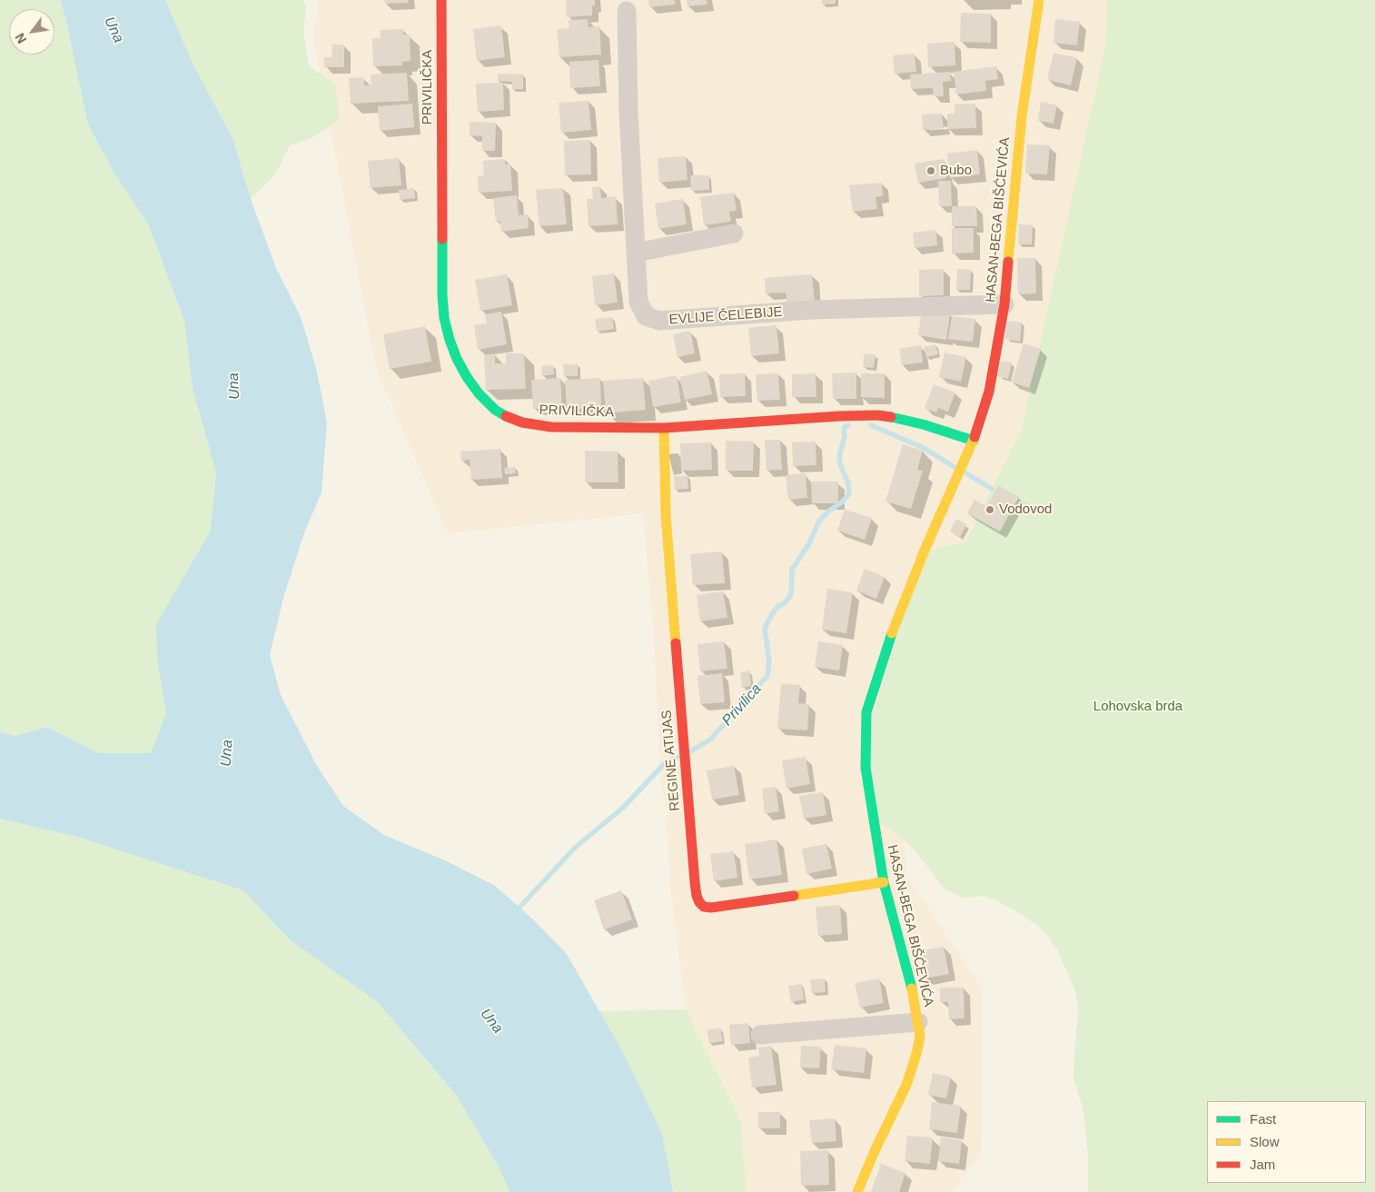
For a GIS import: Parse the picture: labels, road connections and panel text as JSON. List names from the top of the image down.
{
  "streets": {
    "street": [
      "PRIVILIČKA",
      "HASAN-BEGA BIŠĆEVIĆA",
      "EVLIJE ČELEBIJE",
      "REGINE ATIJAS"
    ]
  },
  "crossings": [
    ["PRIVILIČKA", "HASAN-BEGA BIŠĆEVIĆA"],
    ["PRIVILIČKA", "REGINE ATIJAS"],
    ["HASAN-BEGA BIŠĆEVIĆA", "EVLIJE ČELEBIJE"],
    ["HASAN-BEGA BIŠĆEVIĆA", "REGINE ATIJAS"]
  ],
  "water": ["Una", "Privilica"],
  "parks": ["Lohovska brda"],
  "places": ["Bubo", "Vodovod"],
  "legend": ["Fast", "Slow", "Jam"],
  "north": "bottom left"
}
